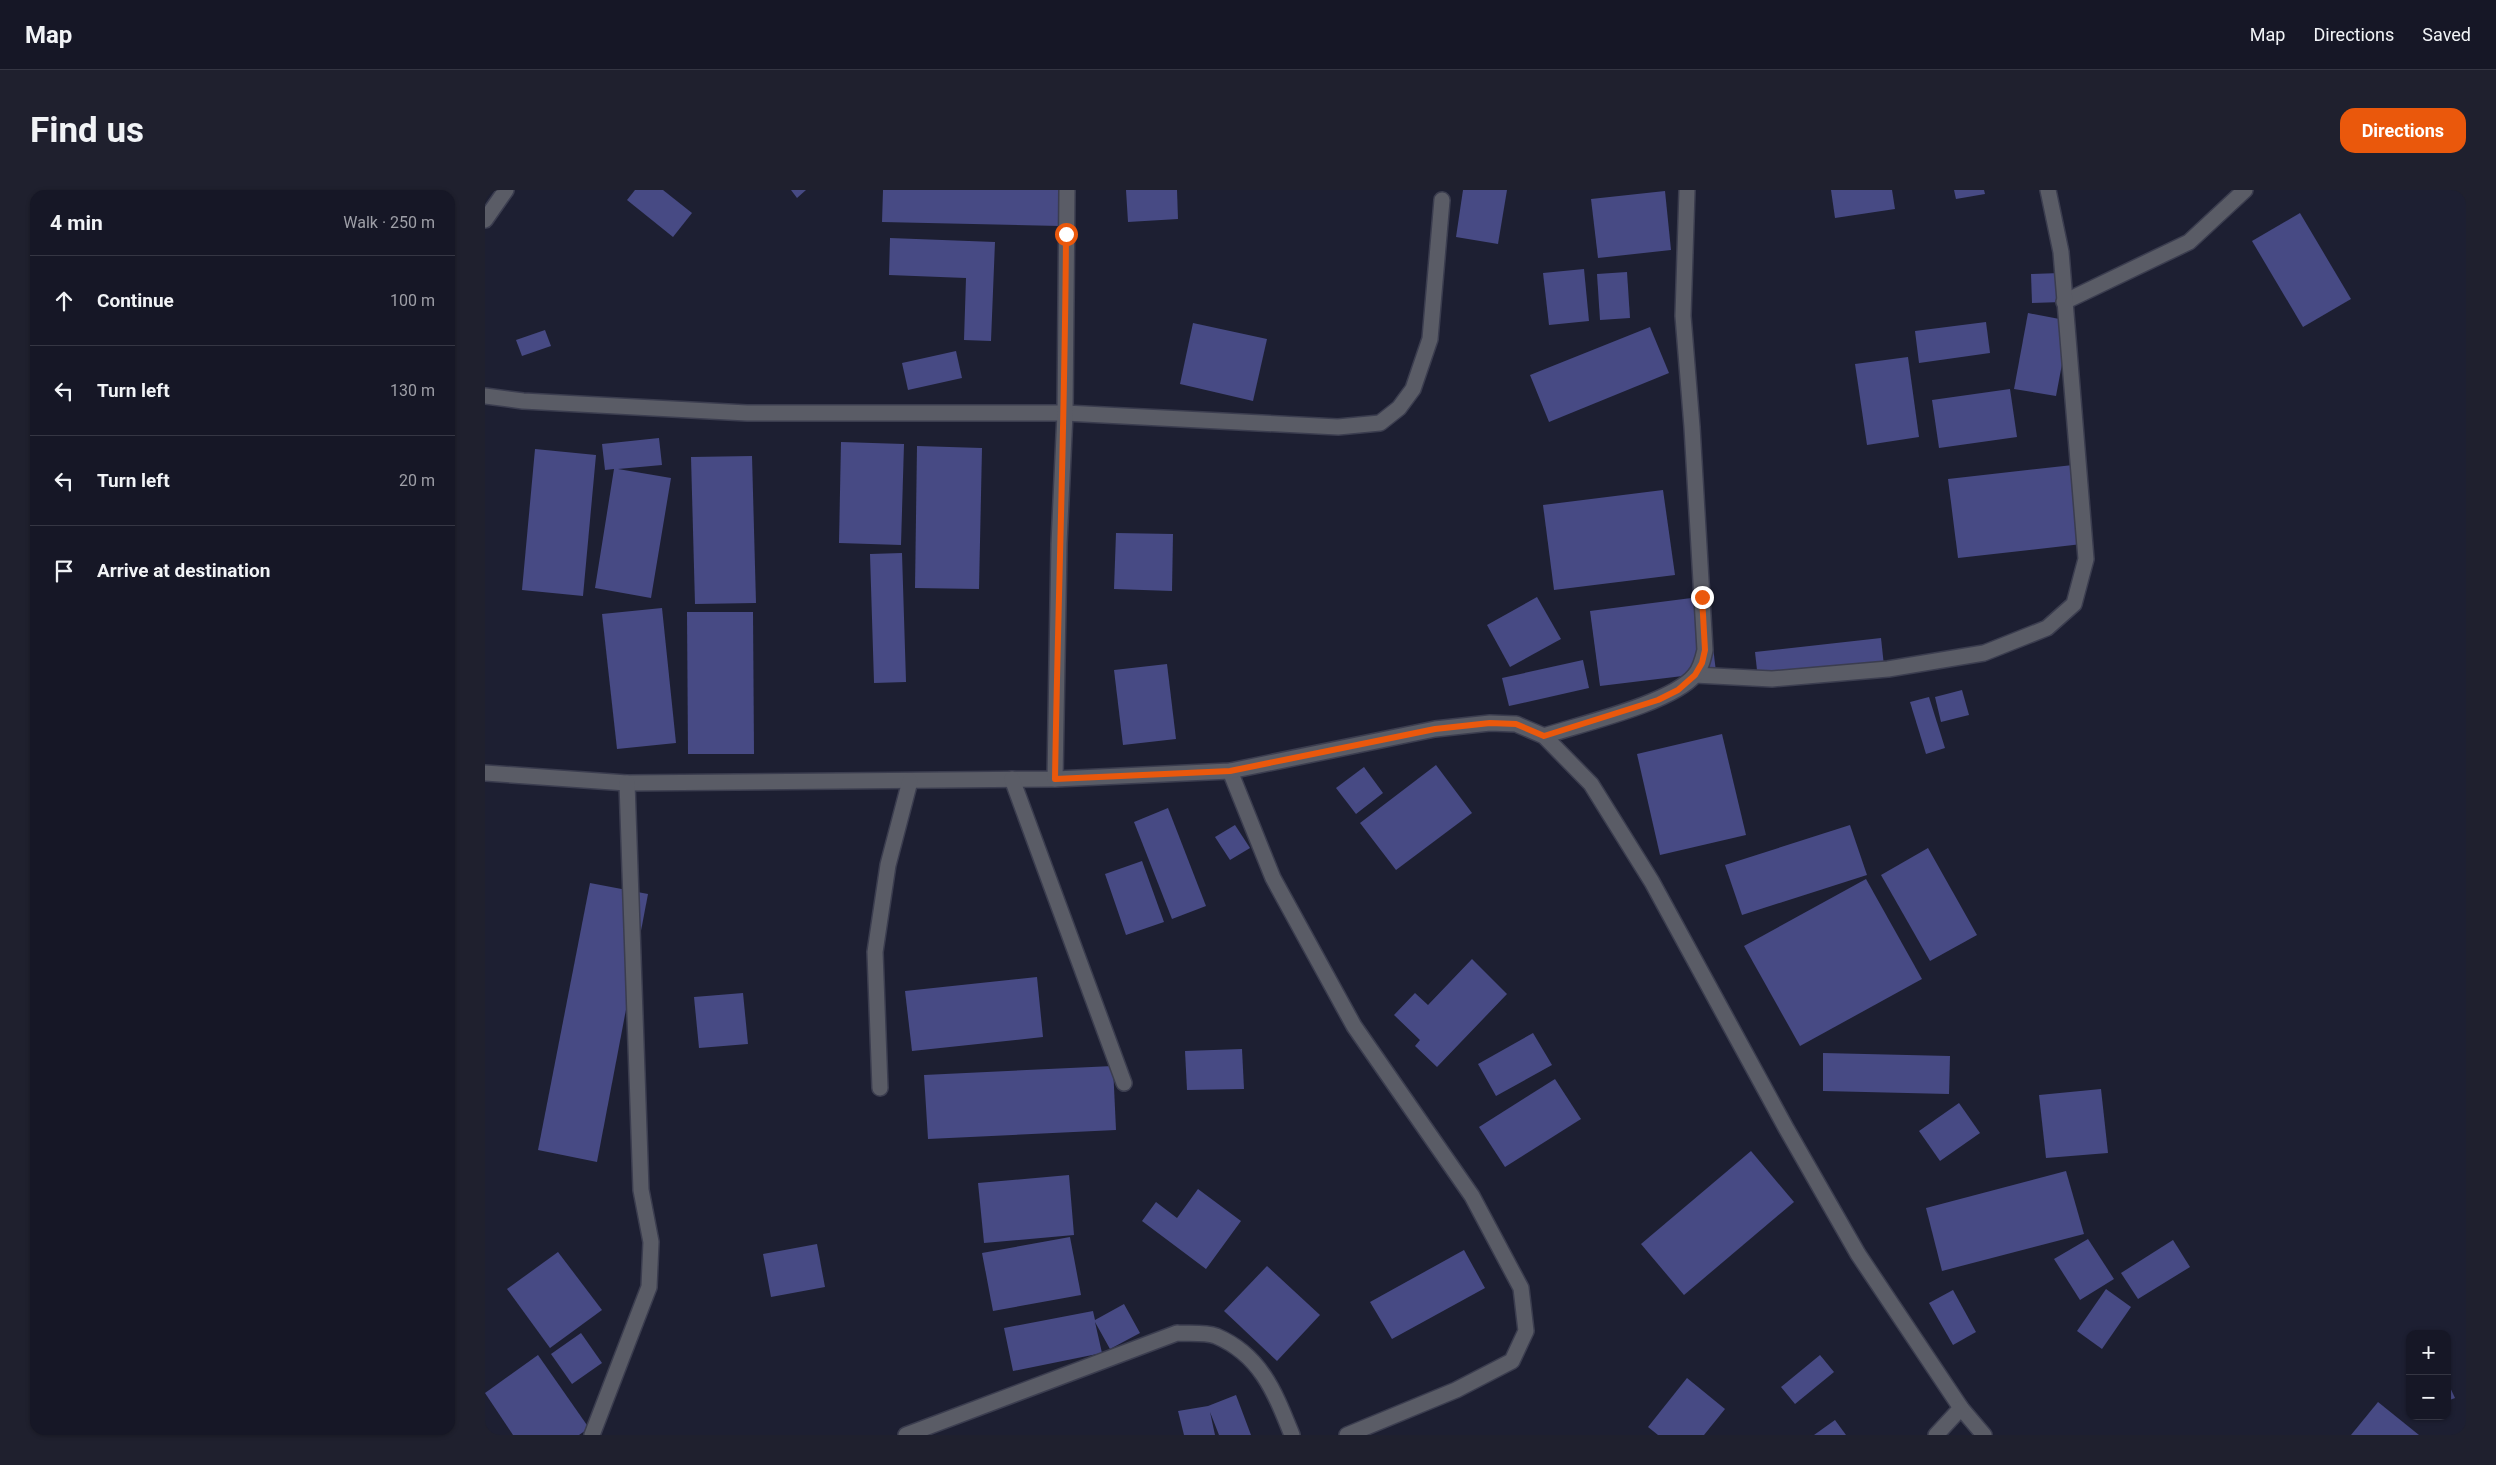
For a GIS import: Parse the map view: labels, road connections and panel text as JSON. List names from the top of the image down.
{
  "page": {
    "header": "Map",
    "nav": ["Map", "Directions", "Saved"],
    "buttons": "Directions",
    "title": "Find us",
    "heading": ["4 min", "Walk · 250 m"],
    "list": [
      ["Continue", "100 m"],
      ["Turn left", "130 m"],
      ["Turn left", "20 m"],
      "Arrive at destination"
    ],
    "map_buttons": ["+", "−"]
  }
}
